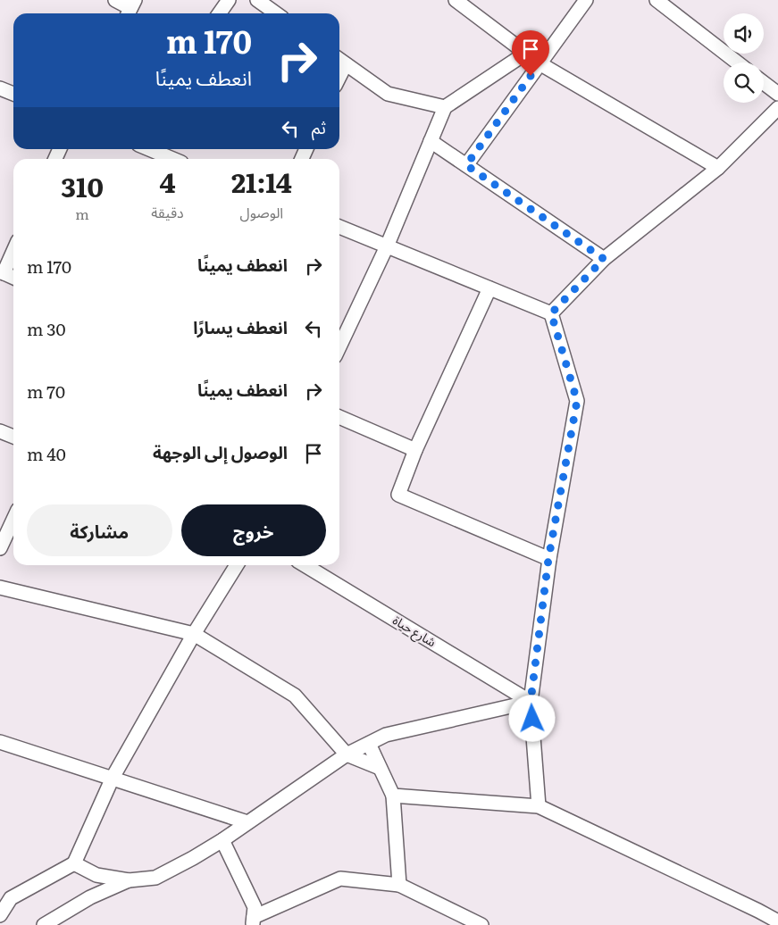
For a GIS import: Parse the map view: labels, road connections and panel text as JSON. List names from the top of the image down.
{
  "streets": {
    "street": ["شارع حياة"]
  },
  "page": {
    "turn": ["170 m", "انعطف يمينًا"],
    "then": "ثم",
    "eta": [
      "21:14",
      "الوصول",
      "4",
      "دقيقة",
      "310",
      "m"
    ],
    "list": [
      {
        "name": "انعطف يمينًا",
        "value": "170 m"
      },
      {
        "name": "انعطف يسارًا",
        "value": "30 m"
      },
      {
        "name": "انعطف يمينًا",
        "value": "70 m"
      },
      {
        "name": "الوصول إلى الوجهة",
        "value": "40 m"
      }
    ],
    "buttons": ["خروج", "مشاركة"]
  }
}
